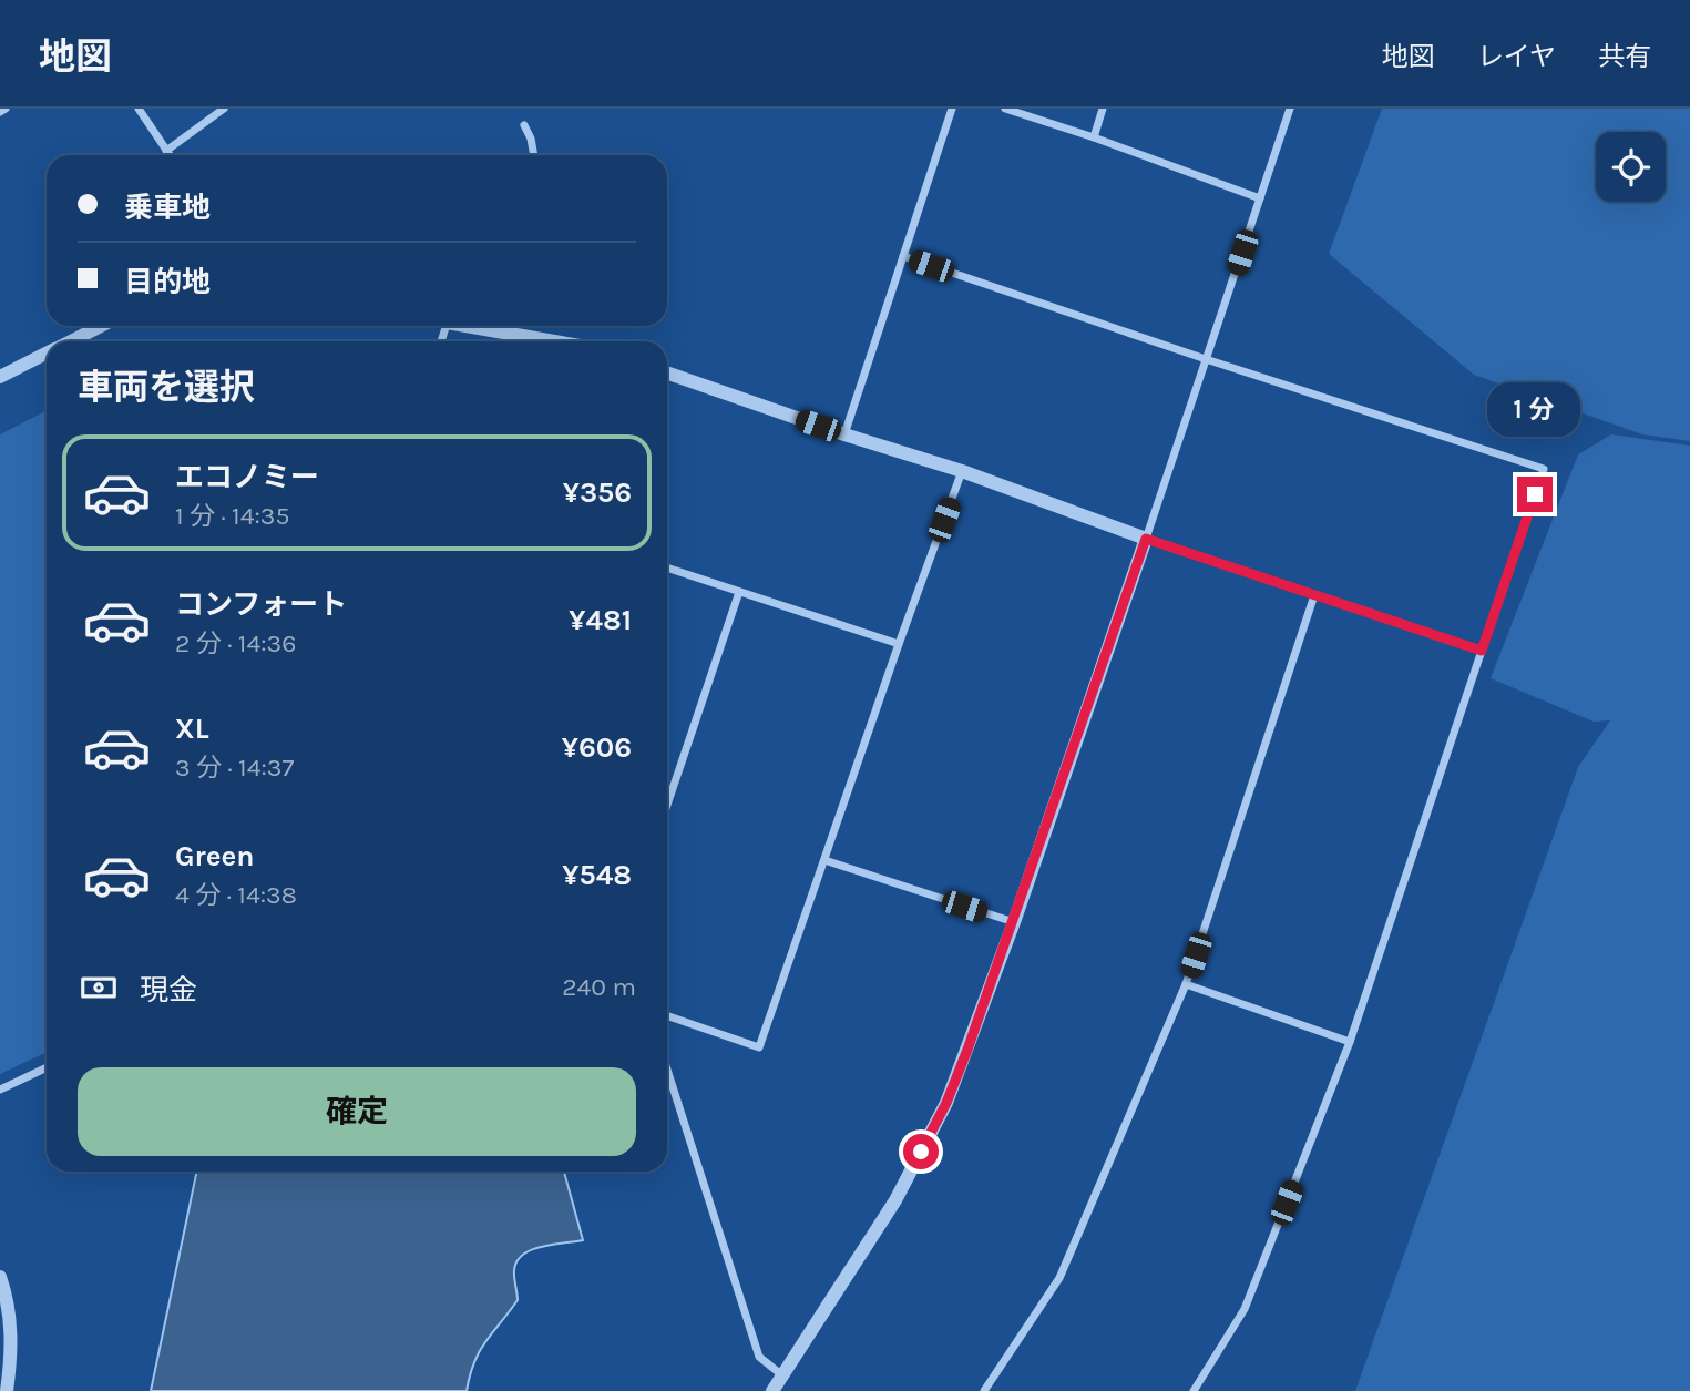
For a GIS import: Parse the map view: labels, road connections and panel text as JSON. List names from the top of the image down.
{
  "page": {
    "header": "地図",
    "nav": ["地図", "レイヤ", "共有"],
    "banner": ["乗車地", "目的地"],
    "heading": "車両を選択",
    "bubble": "1 分",
    "list": [
      {
        "name": "エコノミー",
        "note": "1 分 · 14:35",
        "value": "¥356"
      },
      {
        "name": "コンフォート",
        "note": "2 分 · 14:36",
        "value": "¥481"
      },
      {
        "name": "XL",
        "note": "3 分 · 14:37",
        "value": "¥606"
      },
      {
        "name": "Green",
        "note": "4 分 · 14:38",
        "value": "¥548"
      }
    ],
    "pay": ["現金", "240 m"],
    "buttons": "確定"
  }
}
